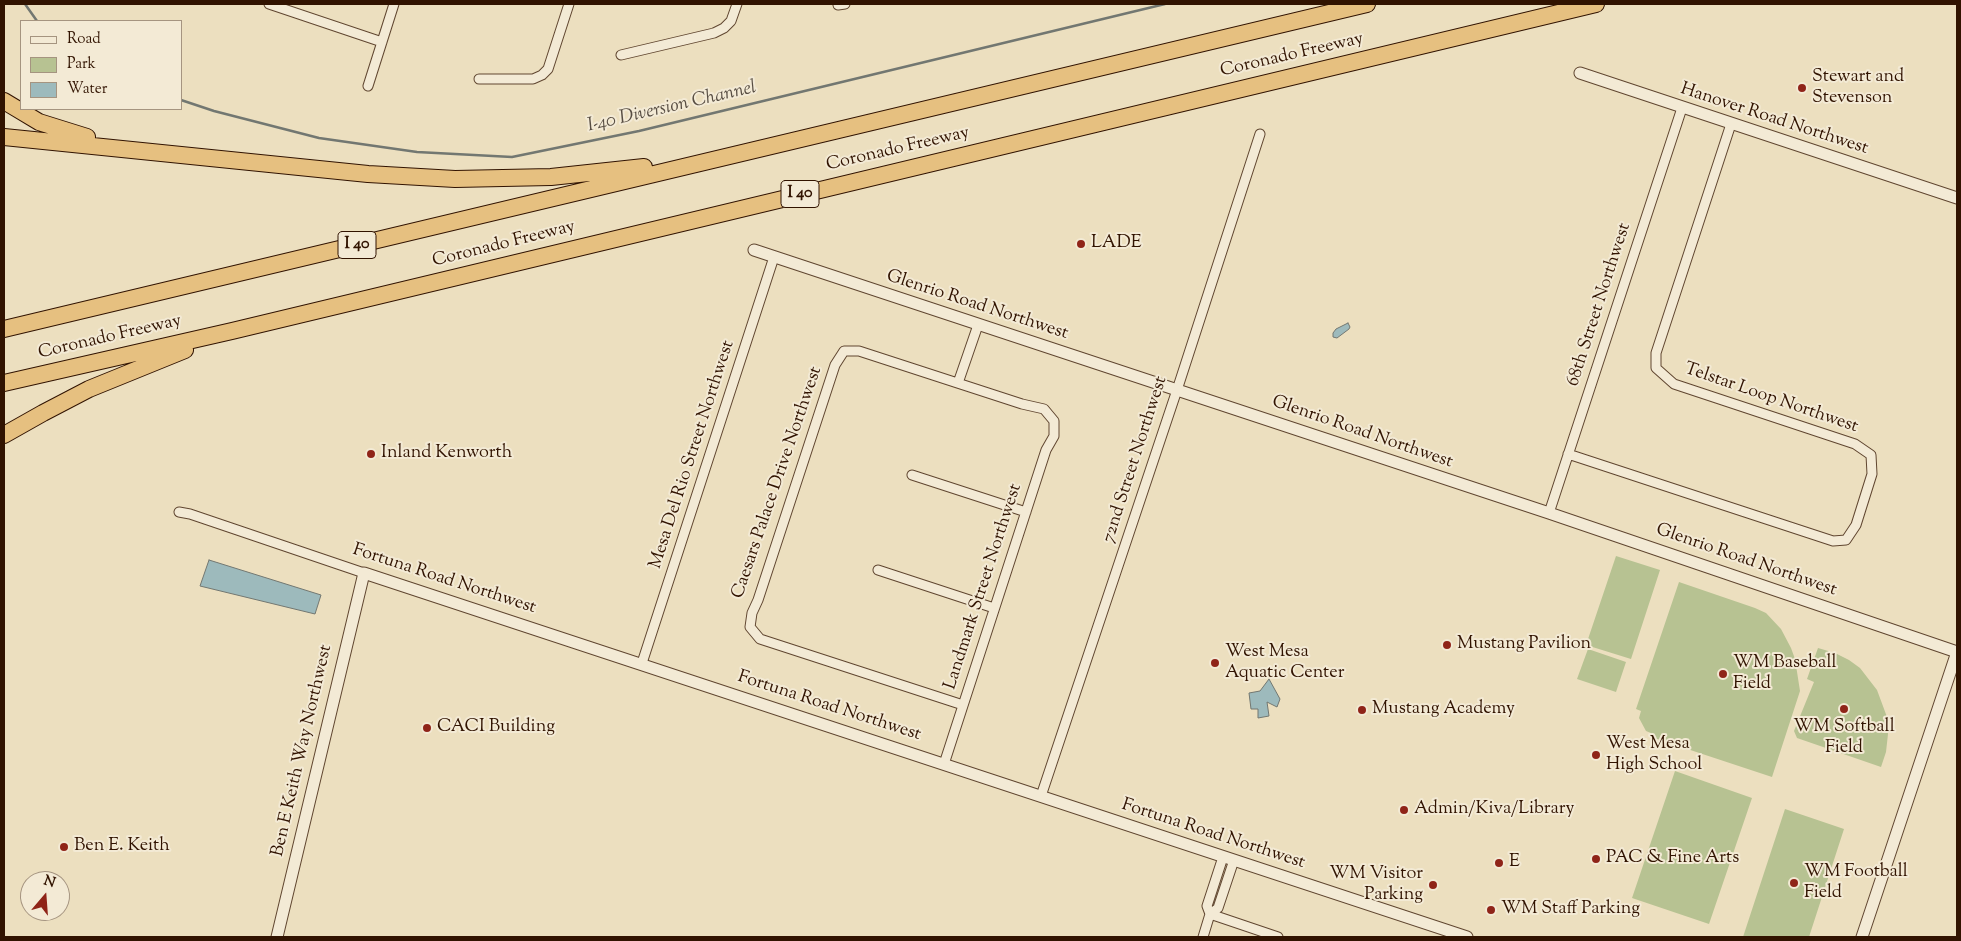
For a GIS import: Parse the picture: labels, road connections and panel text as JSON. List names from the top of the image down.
{
  "streets": {
    "highway": ["Coronado Freeway", "I 40"],
    "street": [
      "Hanover Road Northwest",
      "68th Street Northwest",
      "Glenrio Road Northwest",
      "Telstar Loop Northwest",
      "Mesa Del Rio Street Northwest",
      "72nd Street Northwest",
      "Caesars Palace Drive Northwest",
      "Fortuna Road Northwest",
      "Landmark Street Northwest",
      "Ben E Keith Way Northwest"
    ]
  },
  "crossings": [
    ["Hanover Road Northwest", "68th Street Northwest"],
    ["Hanover Road Northwest", "Telstar Loop Northwest"],
    ["68th Street Northwest", "Glenrio Road Northwest"],
    ["68th Street Northwest", "Telstar Loop Northwest"],
    ["Glenrio Road Northwest", "Mesa Del Rio Street Northwest"],
    ["Glenrio Road Northwest", "72nd Street Northwest"],
    ["Mesa Del Rio Street Northwest", "Fortuna Road Northwest"],
    ["72nd Street Northwest", "Fortuna Road Northwest"],
    ["Caesars Palace Drive Northwest", "Landmark Street Northwest"],
    ["Fortuna Road Northwest", "Landmark Street Northwest"],
    ["Fortuna Road Northwest", "Ben E Keith Way Northwest"]
  ],
  "water": ["I-40 Diversion Channel"],
  "places": [
    "Stewart and Stevenson",
    "LADE",
    "Inland Kenworth",
    "Mustang Pavilion",
    "West Mesa Aquatic Center",
    "WM Baseball Field",
    "WM Softball Field",
    "Mustang Academy",
    "CACI Building",
    "West Mesa High School",
    "Admin/Kiva/Library",
    "Ben E. Keith",
    "PAC & Fine Arts",
    "E",
    "WM Football Field",
    "WM Visitor Parking",
    "WM Staff Parking"
  ],
  "legend": ["Road", "Park", "Water"],
  "north": "top"
}
